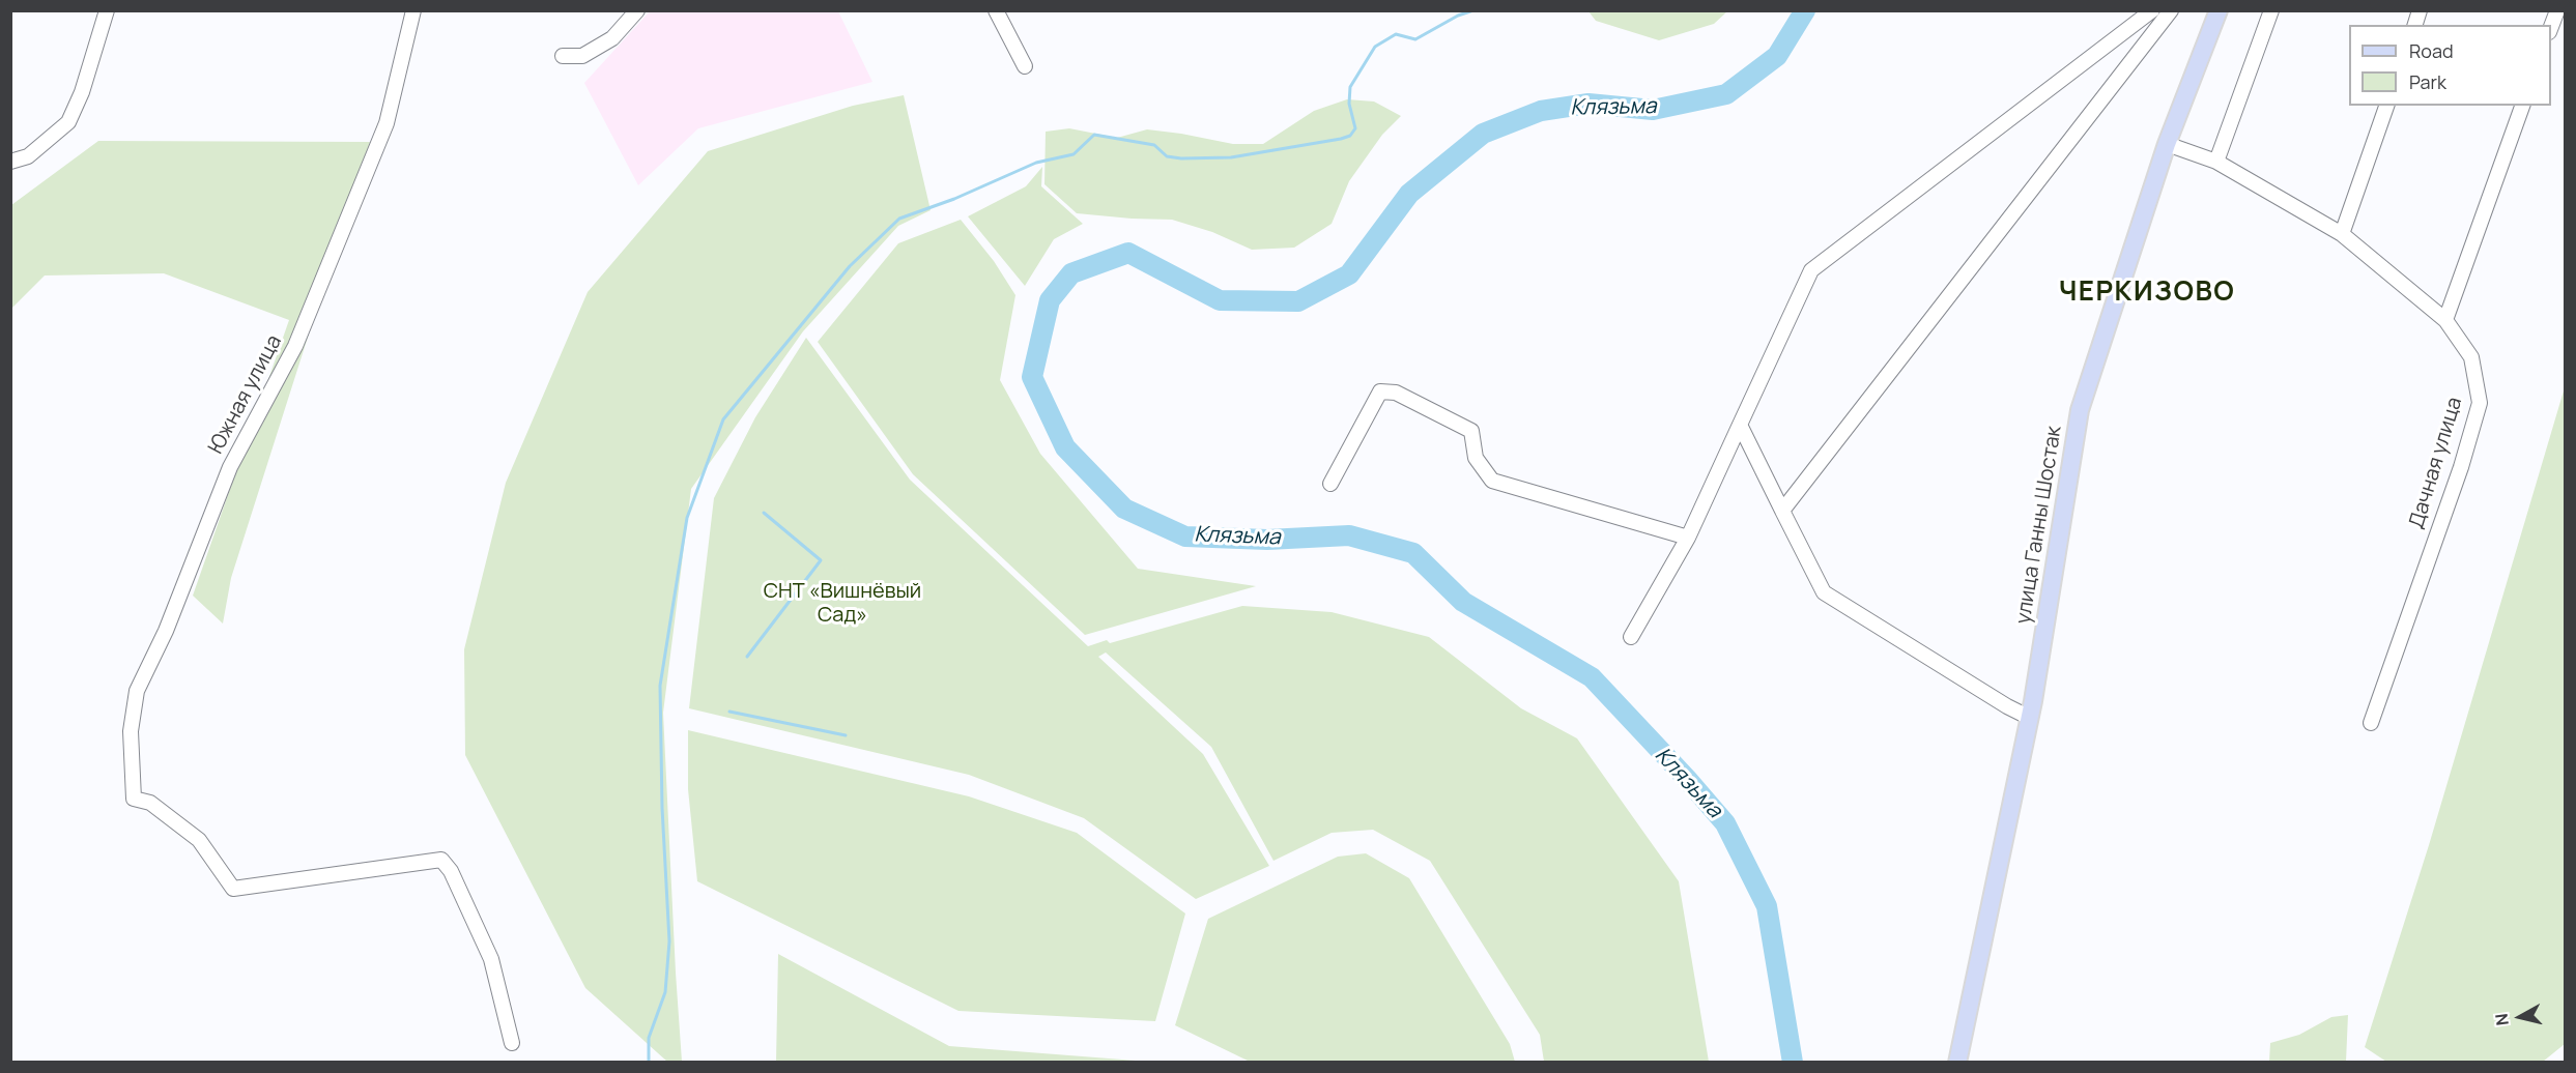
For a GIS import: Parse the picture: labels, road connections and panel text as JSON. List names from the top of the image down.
{
  "streets": {
    "main road": ["улица Ганны Шостак"],
    "street": ["Южная улица", "Дачная улица"]
  },
  "crossings": [
    ["Дачная улица", "улица Ганны Шостак"]
  ],
  "districts": ["ЧЕРКИЗОВО"],
  "water": ["Клязьма"],
  "parks": ["СНТ «Вишнёвый Сад»"],
  "legend": ["Road", "Park"],
  "north": "left"
}
